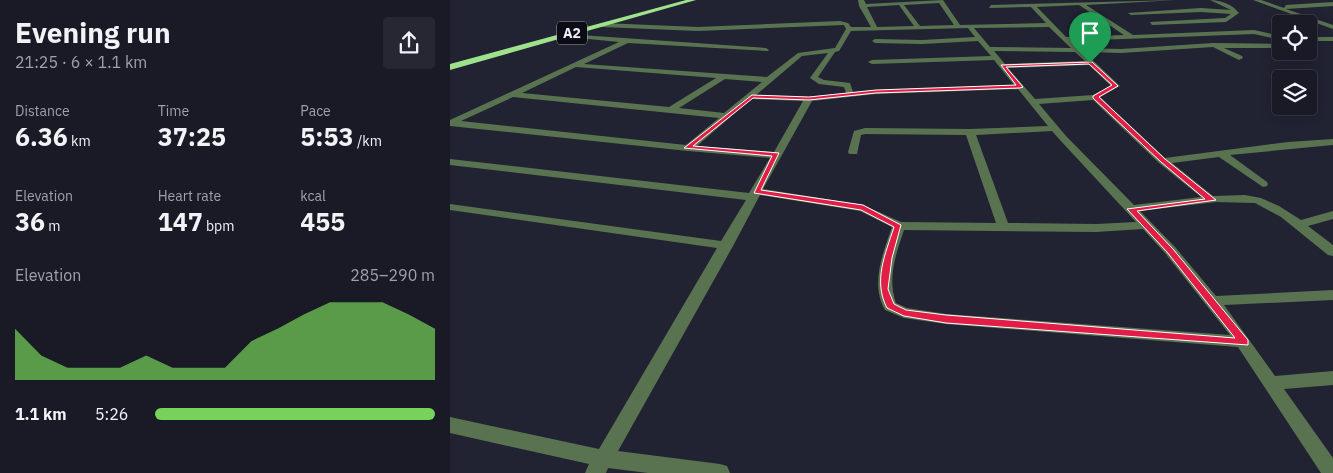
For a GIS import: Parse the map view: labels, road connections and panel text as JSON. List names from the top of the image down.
{
  "streets": {
    "highway": ["A2"]
  },
  "page": {
    "heading": ["Evening run", "21:25 · 6 × 1.1 km"],
    "stats": [
      ["Distance", "6.36 km"],
      ["Time", "37:25"],
      ["Pace", "5:53 /km"],
      ["Elevation", "36 m"],
      ["Heart rate", "147 bpm"],
      ["kcal", "455"]
    ],
    "chart": ["Elevation", "285–290 m"],
    "list": [
      {
        "name": "1.1 km",
        "note": "5:26"
      }
    ]
  }
}
